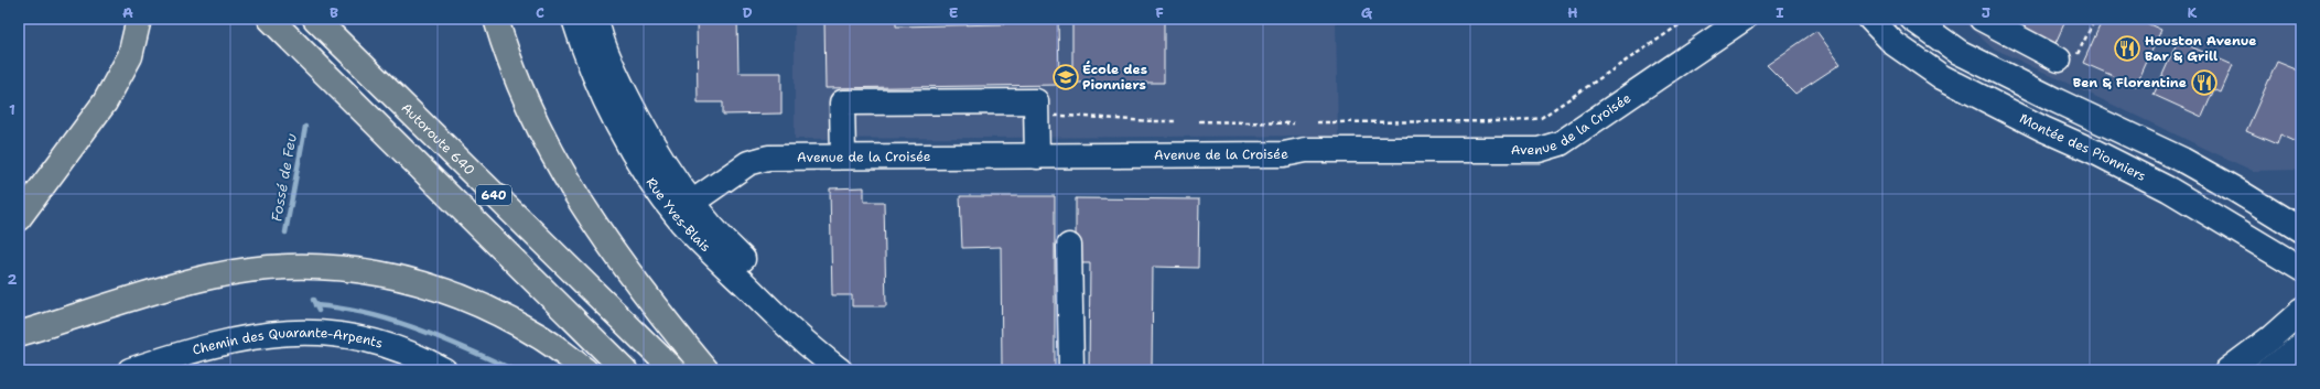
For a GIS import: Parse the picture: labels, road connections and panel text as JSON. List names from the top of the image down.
{
  "streets": {
    "highway": ["Autoroute 640", "640"],
    "street": [
      "Avenue de la Croisée",
      "Montée des Pionniers",
      "Rue Yves-Blais",
      "Chemin des Quarante-Arpents"
    ]
  },
  "crossings": [
    ["Avenue de la Croisée", "Rue Yves-Blais"]
  ],
  "water": ["Fossé de Feu"],
  "places": {
    "restaurant": ["Houston Avenue Bar & Grill", "Ben & Florentine"],
    "school or university": ["École des Pionniers"]
  },
  "grid": {
    "columns": [
      "A",
      "B",
      "C",
      "D",
      "E",
      "F",
      "G",
      "H",
      "I",
      "J",
      "K"
    ],
    "rows": ["1", "2"]
  }
}
